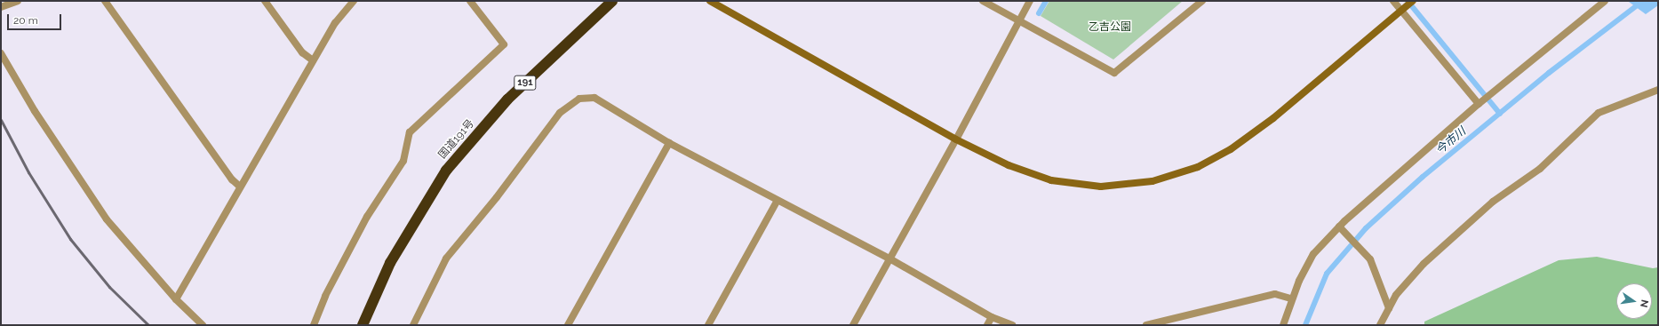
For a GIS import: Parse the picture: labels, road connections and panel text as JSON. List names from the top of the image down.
{
  "streets": {
    "highway": ["191", "国道191号"]
  },
  "water": ["今市川"],
  "parks": ["乙吉公園"],
  "scale_bar": "20 m",
  "north": "right"
}
